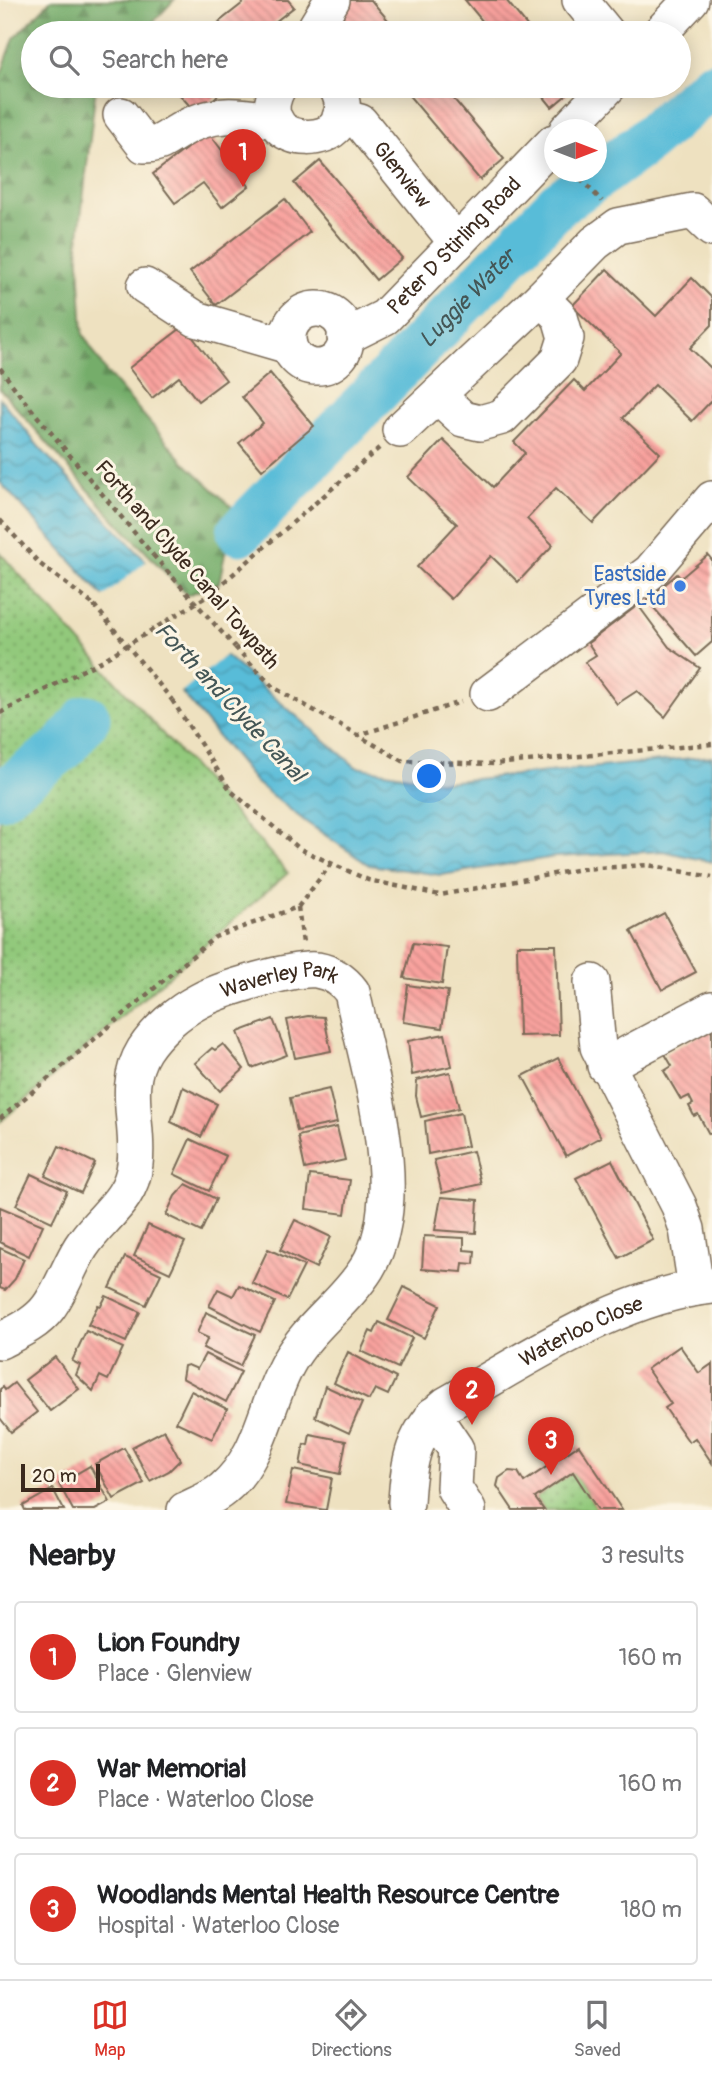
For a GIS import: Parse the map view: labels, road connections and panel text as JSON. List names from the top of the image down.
{
  "streets": {
    "street": [
      "Glenview",
      "Peter D Stirling Road",
      "Waverley Park",
      "Waterloo Close"
    ],
    "path": ["Forth and Clyde Canal Towpath"]
  },
  "crossings": [
    ["Glenview", "Peter D Stirling Road"]
  ],
  "water": ["Luggie Water", "Forth and Clyde Canal"],
  "places": ["Eastside Tyres Ltd"],
  "scale_bar": "20 m",
  "north": "right",
  "page": {
    "search": "Search here",
    "pins": ["1", "2", "3"],
    "scale": "20 m",
    "heading": ["Nearby", "3 results"],
    "list": [
      {
        "mark": "1",
        "name": "Lion Foundry",
        "note": "Place · Glenview",
        "value": "160 m"
      },
      {
        "mark": "2",
        "name": "War Memorial",
        "note": "Place · Waterloo Close",
        "value": "160 m"
      },
      {
        "mark": "3",
        "name": "Woodlands Mental Health Resource Centre",
        "note": "Hospital · Waterloo Close",
        "value": "180 m"
      }
    ],
    "nav": ["Map", "Directions", "Saved"]
  }
}
